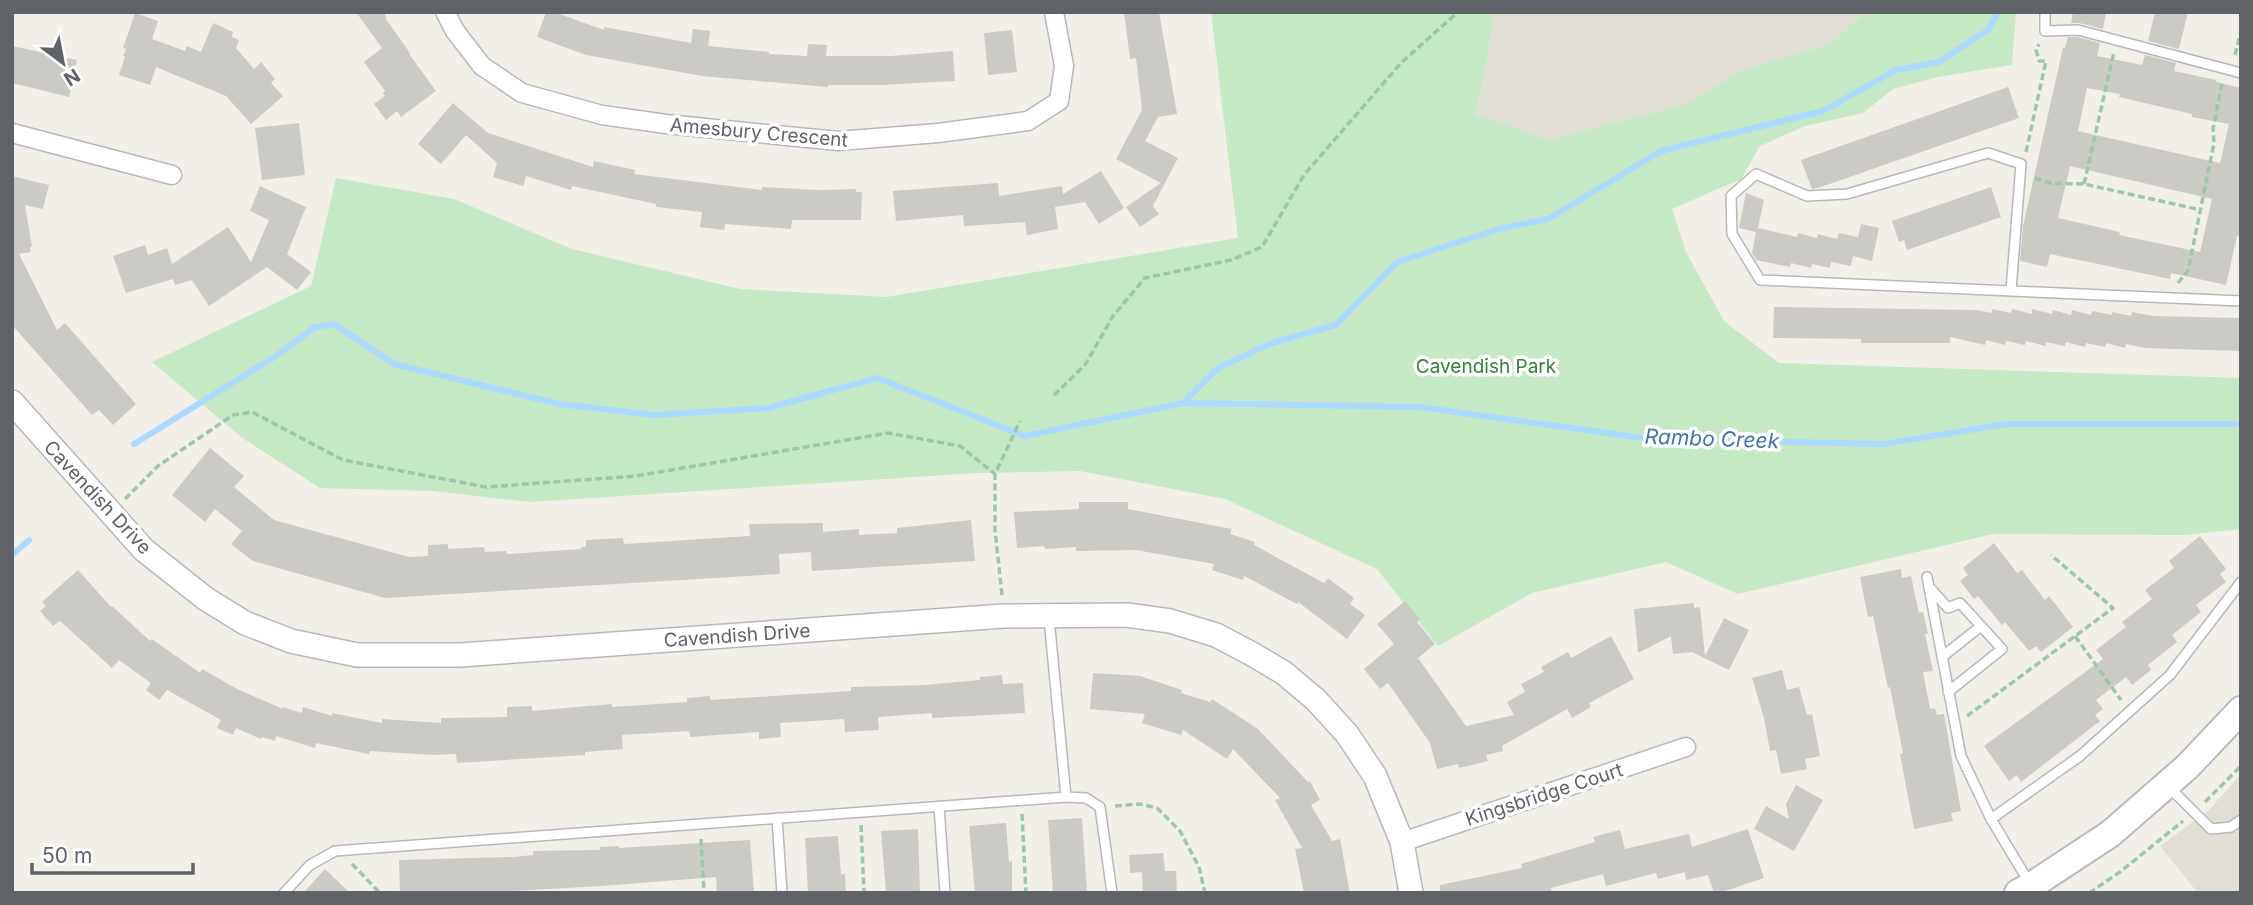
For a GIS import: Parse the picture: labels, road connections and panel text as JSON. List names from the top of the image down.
{
  "streets": {
    "street": ["Amesbury Crescent", "Cavendish Drive", "Kingsbridge Court"]
  },
  "crossings": [
    ["Cavendish Drive", "Kingsbridge Court"]
  ],
  "water": ["Rambo Creek"],
  "parks": ["Cavendish Park"],
  "scale_bar": "50 m",
  "north": "bottom right"
}
